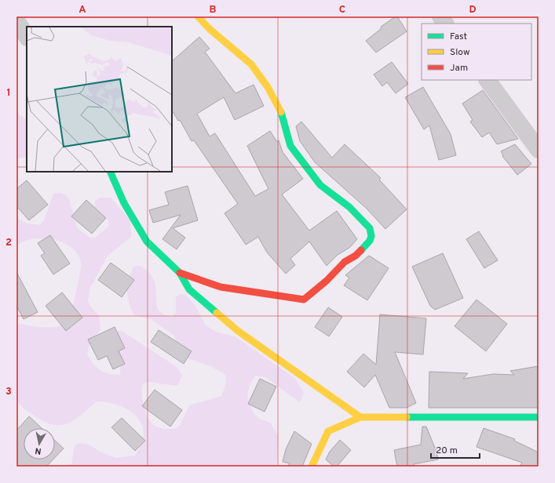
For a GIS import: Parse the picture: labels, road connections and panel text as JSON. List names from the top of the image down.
{
  "legend": ["Fast", "Slow", "Jam"],
  "scale_bar": "20 m",
  "north": "bottom",
  "grid": {
    "columns": [
      "A",
      "B",
      "C",
      "D"
    ],
    "rows": ["1", "2", "3"]
  }
}
